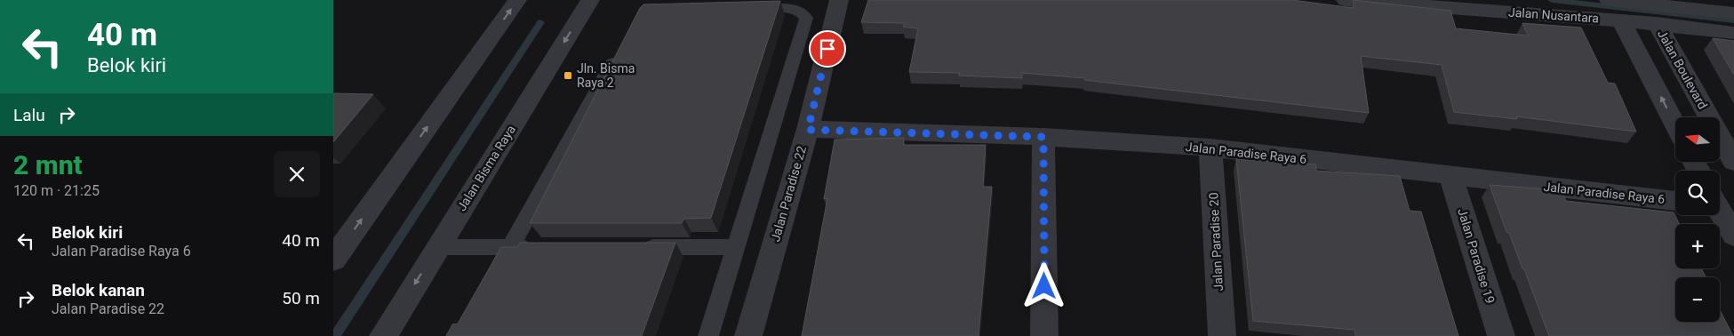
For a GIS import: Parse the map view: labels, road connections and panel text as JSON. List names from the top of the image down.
{
  "streets": {
    "street": [
      "Jalan Nusantara",
      "Jalan Boulevard",
      "Jalan Paradise Raya 6",
      "Jalan Bisma Raya",
      "Jalan Paradise 22",
      "Jalan Paradise 20",
      "Jalan Paradise 19"
    ]
  },
  "crossings": [
    ["Jalan Nusantara", "Jalan Boulevard"],
    ["Jalan Paradise Raya 6", "Jalan Paradise 22"],
    ["Jalan Paradise Raya 6", "Jalan Paradise 20"],
    ["Jalan Paradise Raya 6", "Jalan Paradise 19"]
  ],
  "places": {
    "transit": ["Jln. Bisma Raya 2"]
  },
  "north": "left",
  "page": {
    "turn": ["40 m", "Belok kiri"],
    "then": "Lalu",
    "map_buttons": ["+", "−"],
    "heading": ["2 mnt", "120 m · 21:25"],
    "list": [
      {
        "name": "Belok kiri",
        "note": "Jalan Paradise Raya 6",
        "value": "40 m"
      },
      {
        "name": "Belok kanan",
        "note": "Jalan Paradise 22",
        "value": "50 m"
      }
    ]
  }
}
